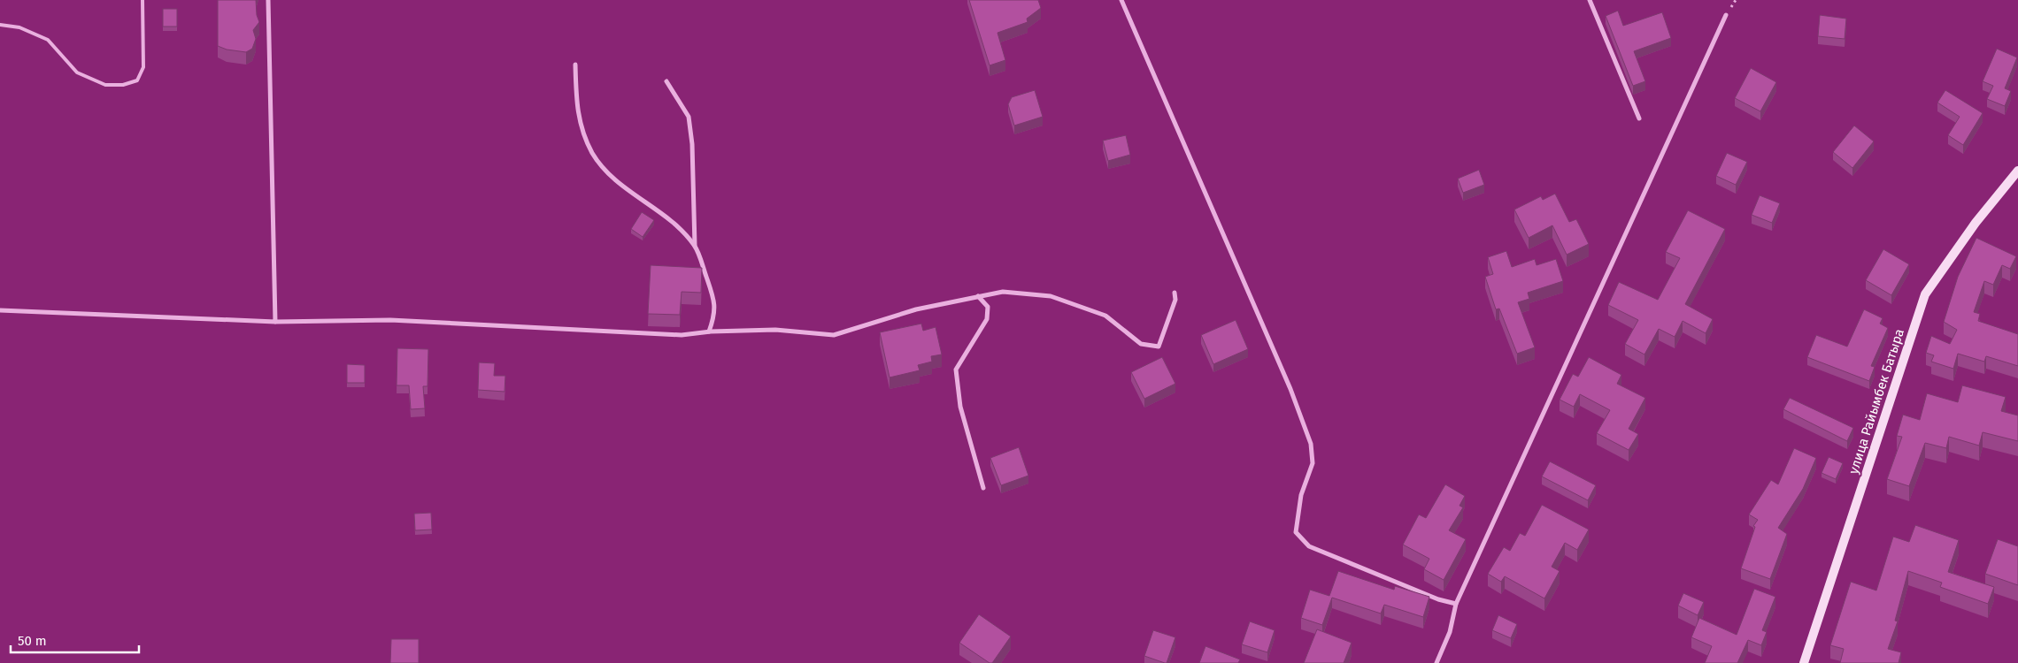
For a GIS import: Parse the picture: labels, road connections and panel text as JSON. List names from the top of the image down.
{
  "streets": {
    "street": ["улица Райымбек Батыра"]
  },
  "scale_bar": "50 m"
}
